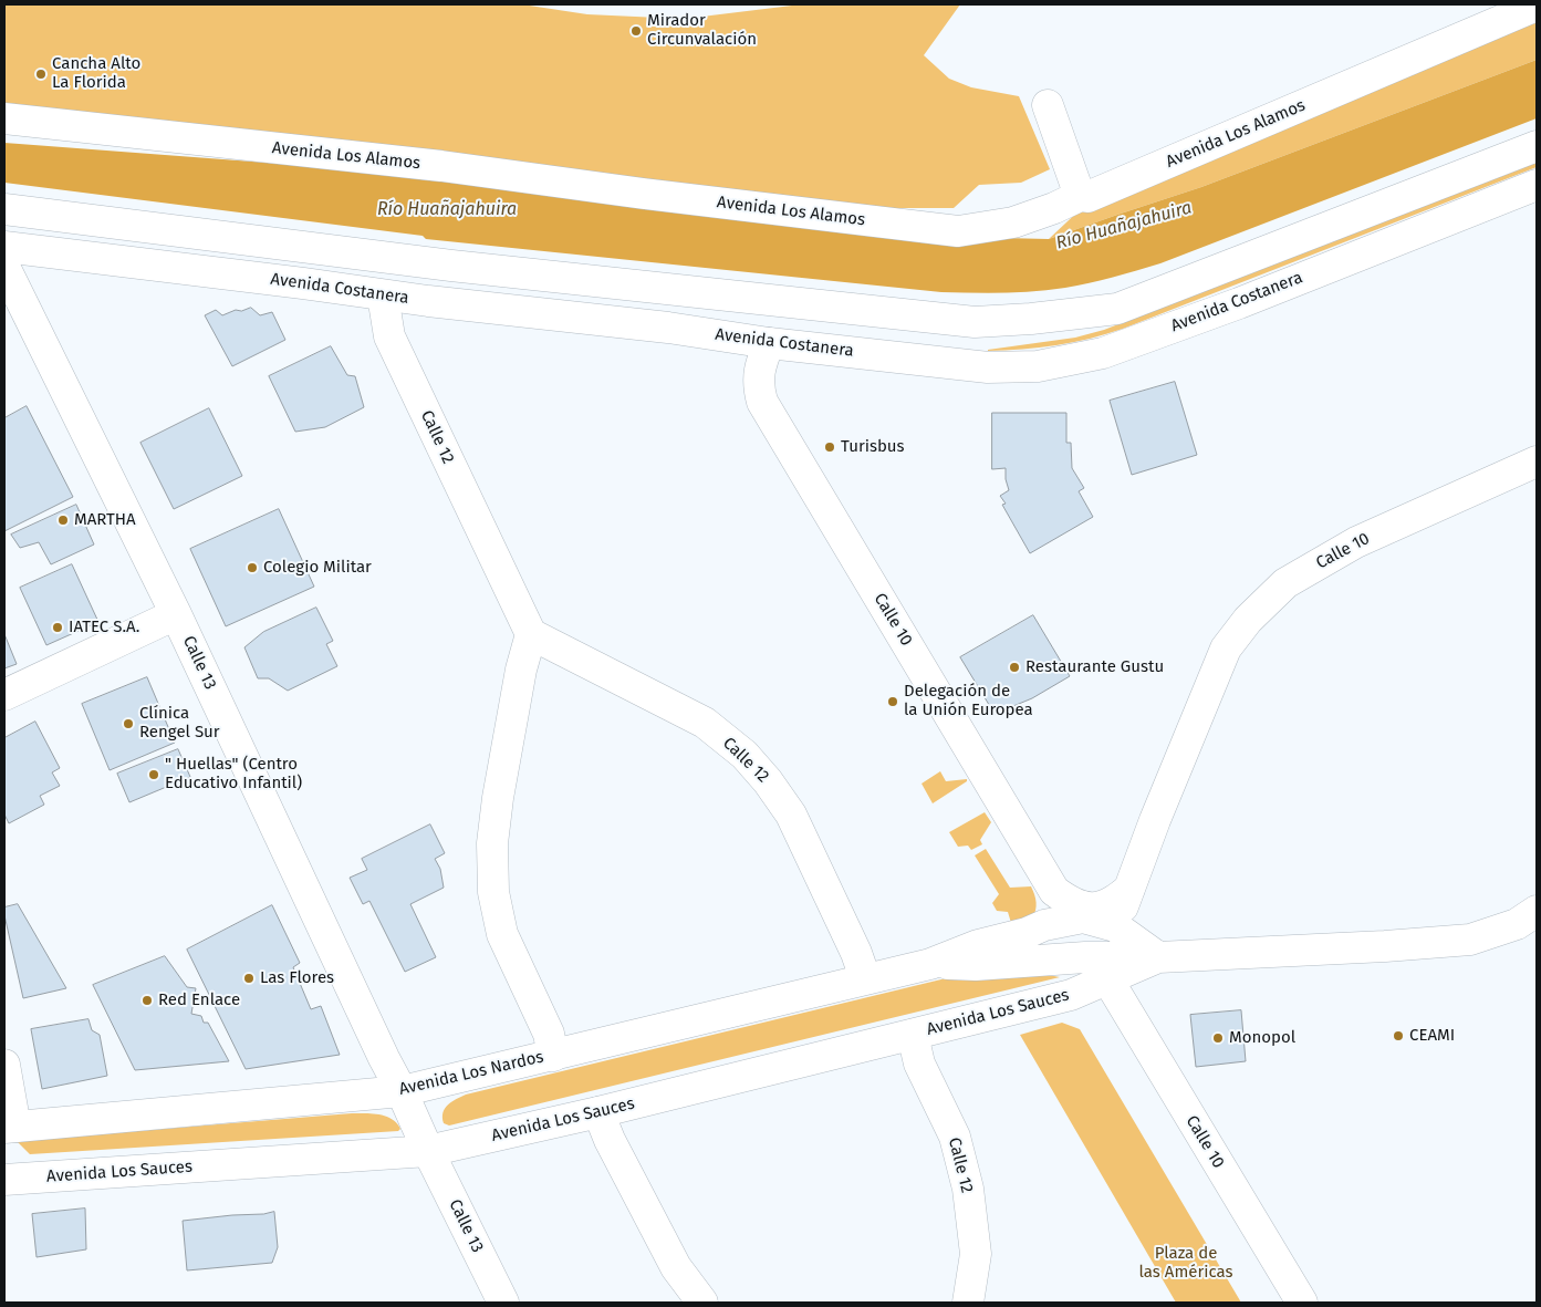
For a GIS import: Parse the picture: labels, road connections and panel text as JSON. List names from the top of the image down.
{
  "streets": {
    "street": [
      "Avenida Los Alamos",
      "Avenida Costanera",
      "Calle 12",
      "Calle 10",
      "Calle 13",
      "Avenida Los Sauces",
      "Avenida Los Nardos"
    ]
  },
  "crossings": [
    ["Avenida Costanera", "Calle 12"],
    ["Avenida Costanera", "Calle 10"],
    ["Calle 12", "Avenida Los Sauces"],
    ["Calle 12", "Avenida Los Nardos"],
    ["Calle 10", "Avenida Los Sauces"],
    ["Calle 13", "Avenida Los Sauces"],
    ["Calle 13", "Avenida Los Nardos"]
  ],
  "water": ["Río Huañajahuira"],
  "parks": ["Plaza de las Américas"],
  "places": [
    "Mirador Circunvalación",
    "Cancha Alto La Florida",
    "Turisbus",
    "MARTHA",
    "Colegio Militar",
    "IATEC S.A.",
    "Restaurante Gustu",
    "Delegación de la Unión Europea",
    "Clínica Rengel Sur",
    "\" Huellas\" (Centro Educativo Infantil)",
    "Las Flores",
    "Red Enlace",
    "CEAMI",
    "Monopol"
  ]
}
